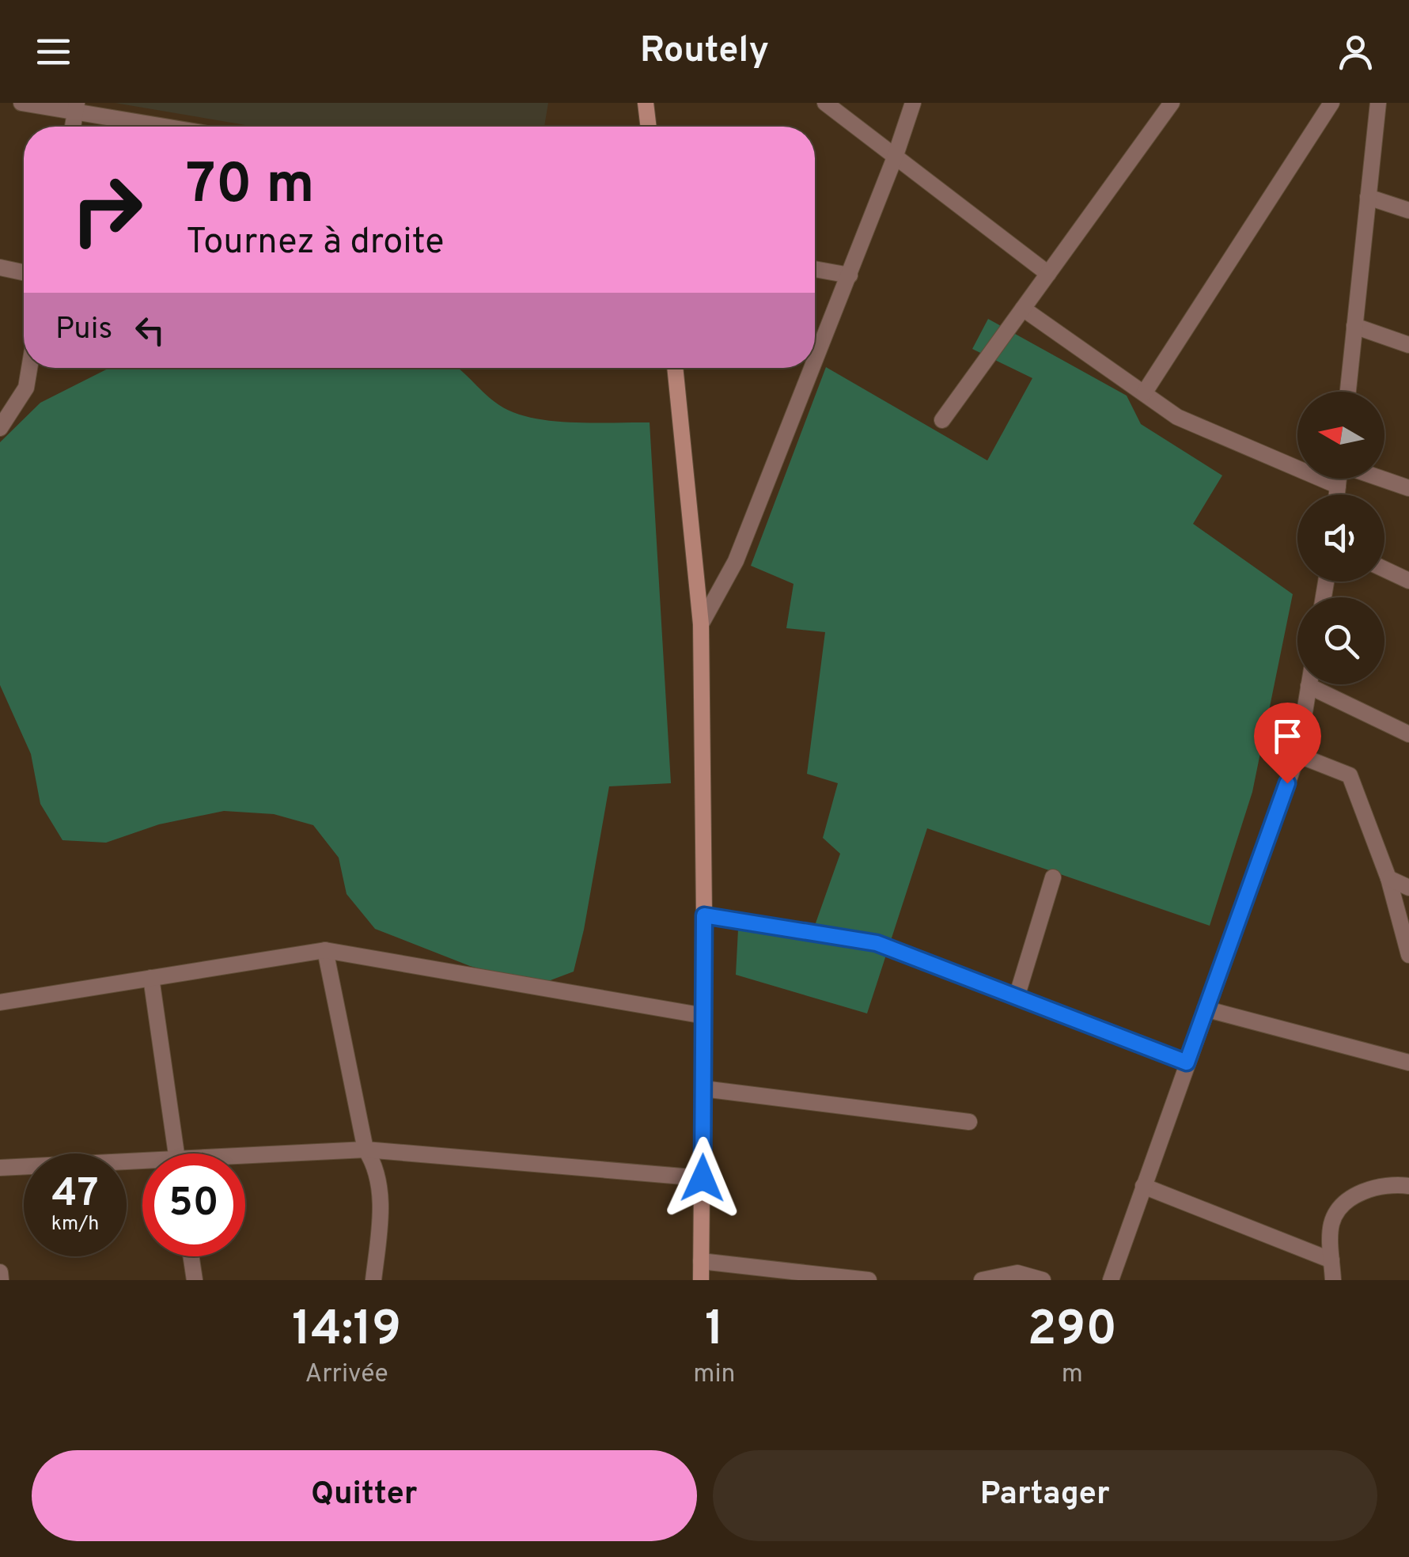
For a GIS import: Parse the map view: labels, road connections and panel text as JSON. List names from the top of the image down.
{
  "north": "left",
  "page": {
    "header": "Routely",
    "turn": ["70 m", "Tournez à droite"],
    "then": "Puis",
    "speed": "47 km/h",
    "limit": "50",
    "eta": [
      "14:19",
      "Arrivée",
      "1",
      "min",
      "290",
      "m"
    ],
    "buttons": ["Quitter", "Partager"]
  }
}
